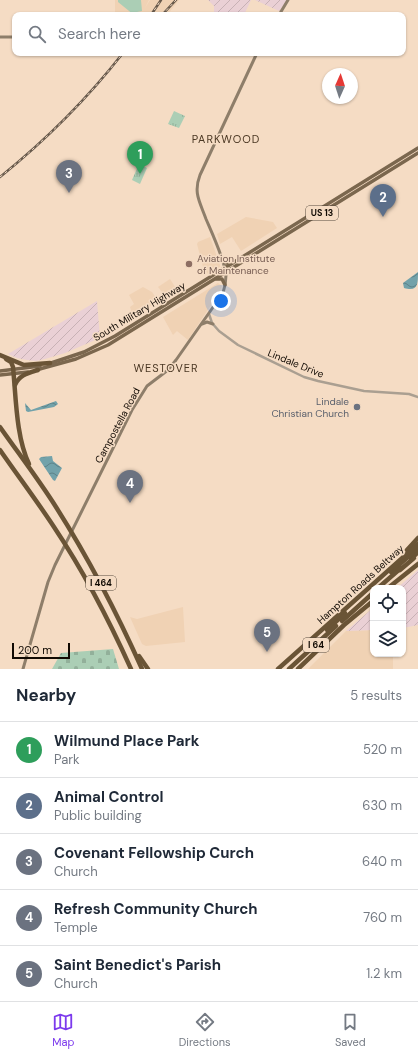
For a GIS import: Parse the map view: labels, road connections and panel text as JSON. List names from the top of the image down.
{
  "streets": {
    "highway": ["I 464", "Hampton Roads Beltway", "I 64"],
    "main road": ["US 13", "South Military Highway", "Campostella Road"],
    "street": ["Lindale Drive"]
  },
  "crossings": [
    ["South Military Highway", "Campostella Road"],
    ["Lindale Drive", "Campostella Road"]
  ],
  "districts": ["PARKWOOD", "WESTOVER"],
  "places": ["Aviation Institute of Maintenance", "Lindale Christian Church"],
  "scale_bar": "200 m",
  "north": "top",
  "page": {
    "search": "Search here",
    "pins": [
      "1",
      "3",
      "2",
      "4",
      "5"
    ],
    "scale": "200 m",
    "heading": ["Nearby", "5 results"],
    "list": [
      {
        "mark": "1",
        "name": "Wilmund Place Park",
        "note": "Park",
        "value": "520 m"
      },
      {
        "mark": "2",
        "name": "Animal Control",
        "note": "Public building",
        "value": "630 m"
      },
      {
        "mark": "3",
        "name": "Covenant Fellowship Curch",
        "note": "Church",
        "value": "640 m"
      },
      {
        "mark": "4",
        "name": "Refresh Community Church",
        "note": "Temple",
        "value": "760 m"
      },
      {
        "mark": "5",
        "name": "Saint Benedict's Parish",
        "note": "Church",
        "value": "1.2 km"
      }
    ],
    "nav": ["Map", "Directions", "Saved"]
  }
}
